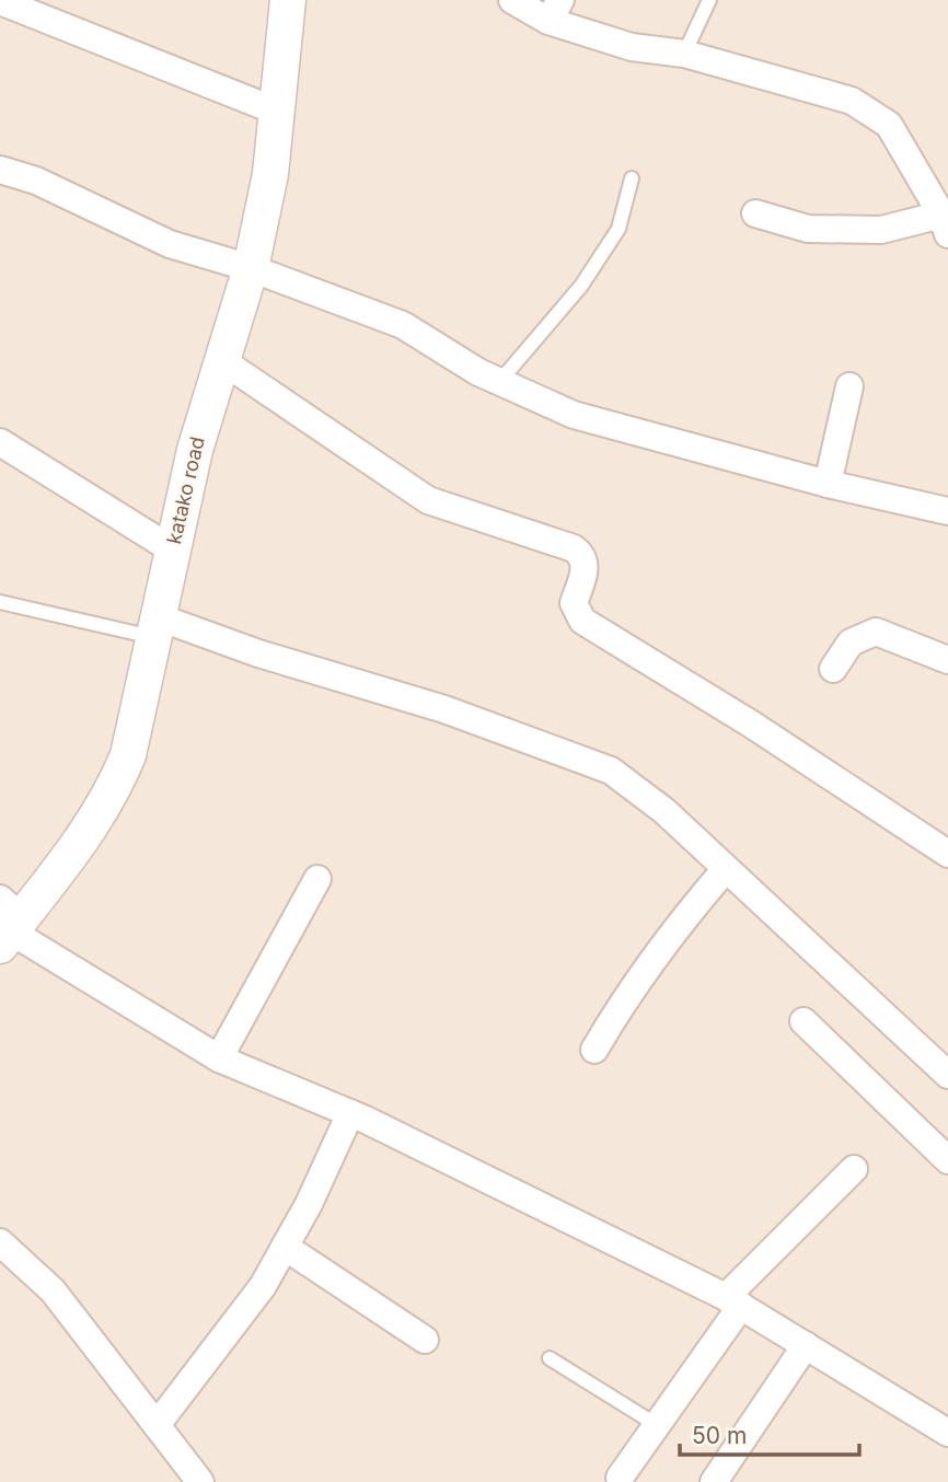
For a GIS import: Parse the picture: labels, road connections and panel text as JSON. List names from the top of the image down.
{
  "streets": {
    "street": ["katako road"]
  },
  "scale_bar": "50 m"
}
